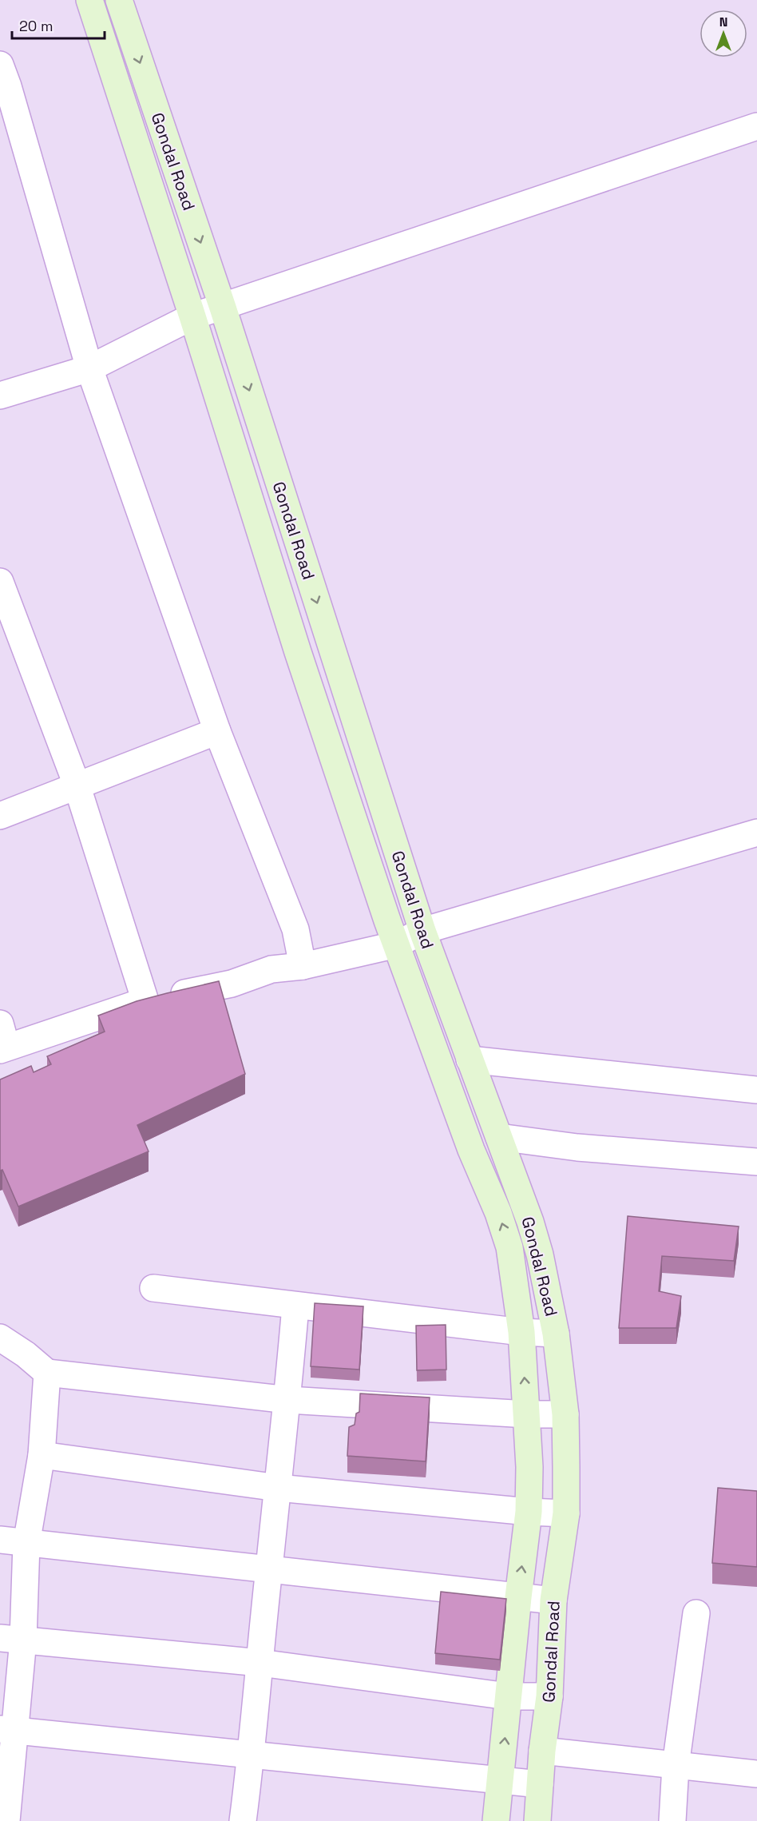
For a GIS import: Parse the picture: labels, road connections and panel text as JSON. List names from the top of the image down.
{
  "streets": {
    "main road": ["Gondal Road"]
  },
  "scale_bar": "20 m",
  "north": "top"
}
